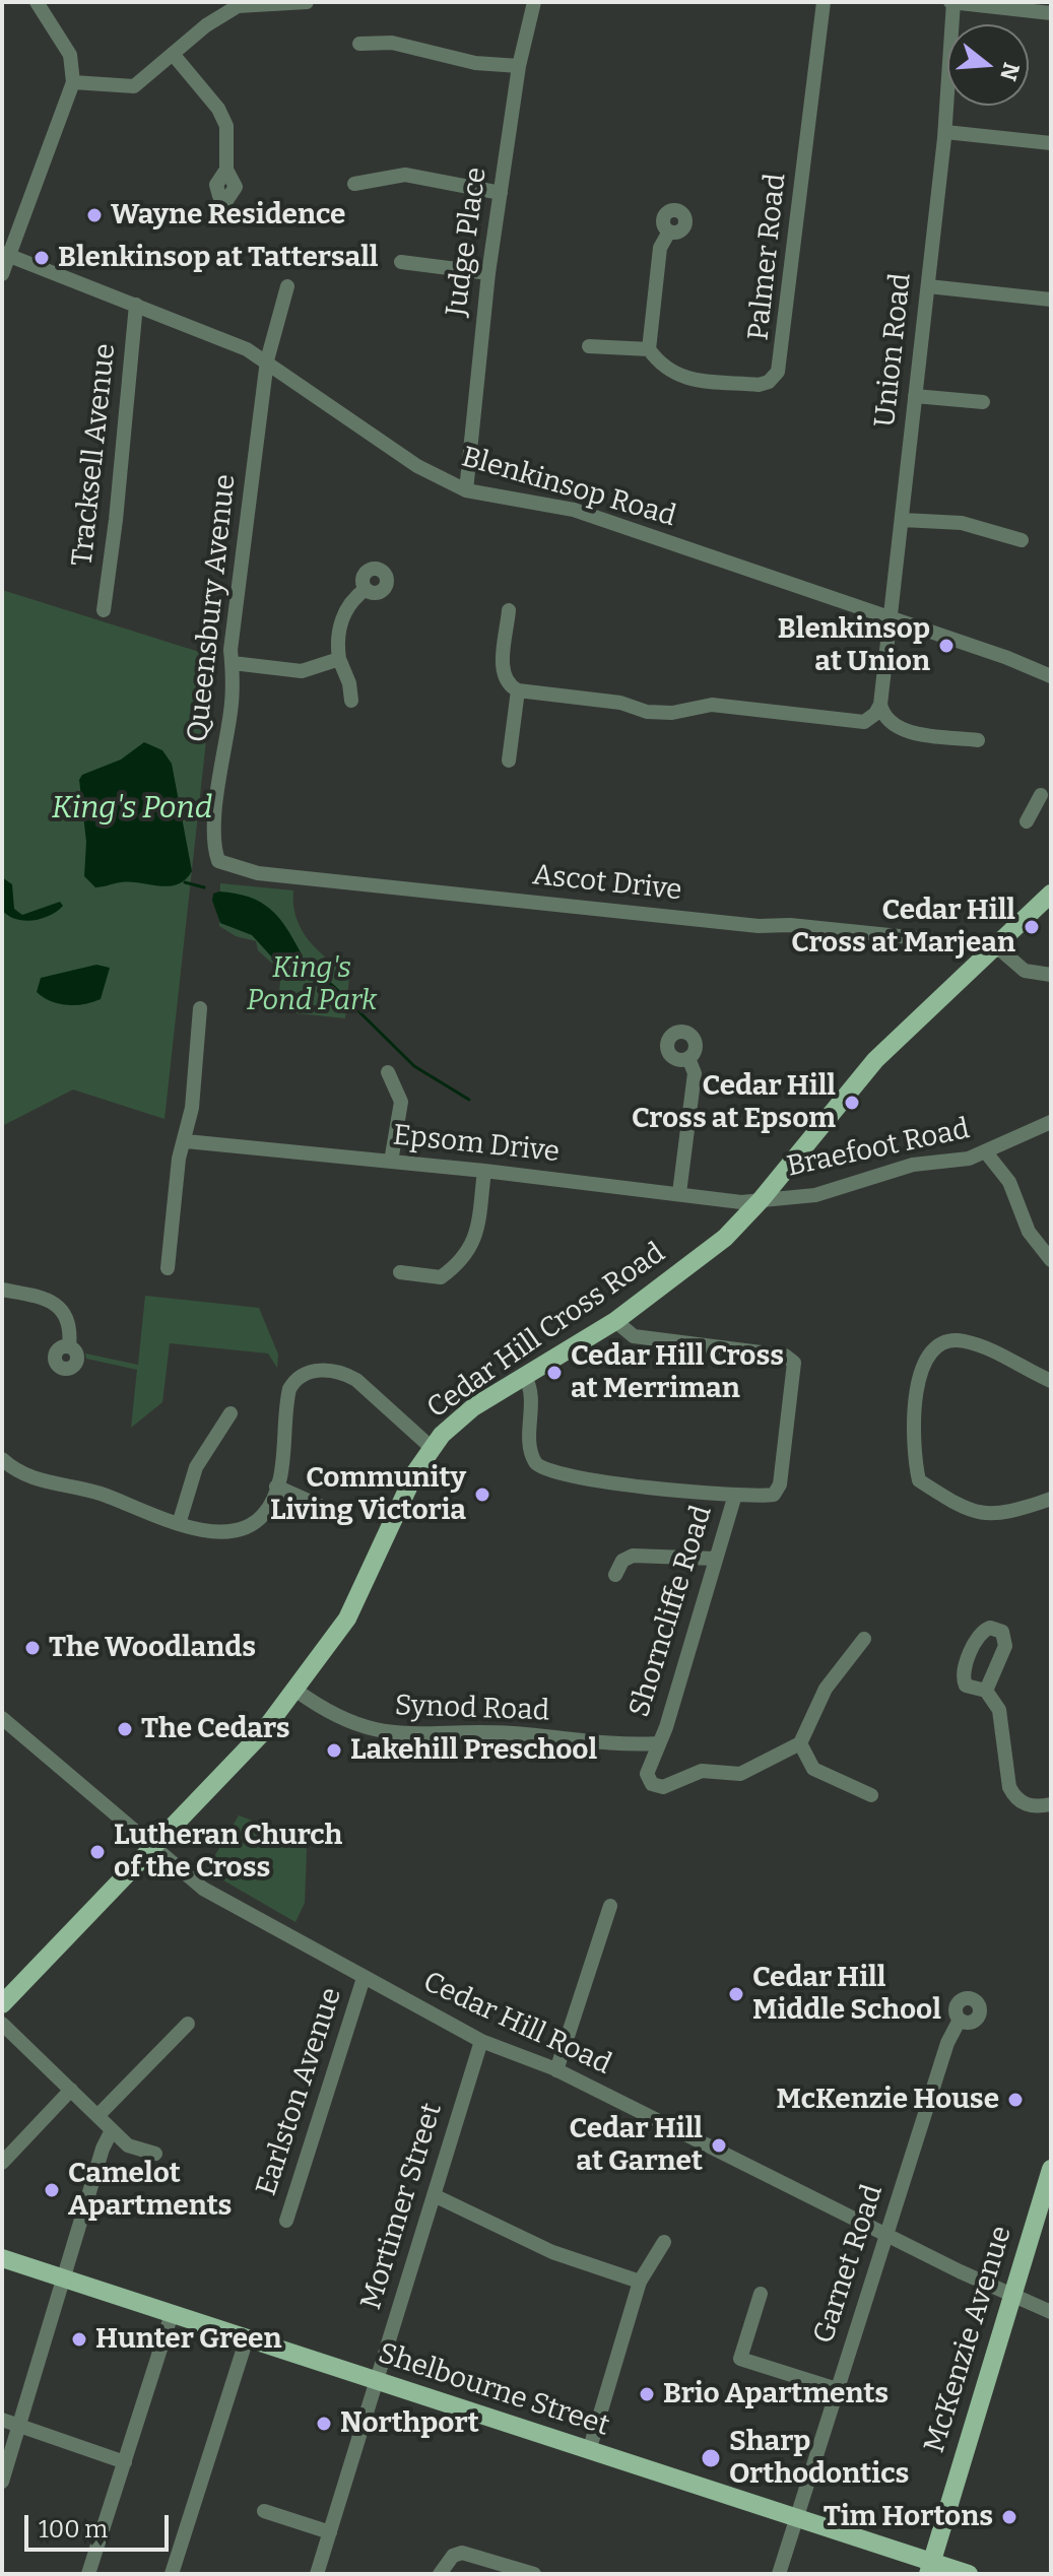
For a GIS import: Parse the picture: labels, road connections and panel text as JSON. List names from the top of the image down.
{
  "streets": {
    "main road": ["Cedar Hill Cross Road", "McKenzie Avenue", "Shelbourne Street"],
    "street": [
      "Judge Place",
      "Palmer Road",
      "Union Road",
      "Tracksell Avenue",
      "Blenkinsop Road",
      "Queensbury Avenue",
      "Ascot Drive",
      "Epsom Drive",
      "Braefoot Road",
      "Shorncliffe Road",
      "Synod Road",
      "Cedar Hill Road",
      "Earlston Avenue",
      "Mortimer Street",
      "Garnet Road"
    ]
  },
  "crossings": [
    ["Judge Place", "Blenkinsop Road"],
    ["Union Road", "Blenkinsop Road"],
    ["Tracksell Avenue", "Blenkinsop Road"],
    ["Blenkinsop Road", "Queensbury Avenue"],
    ["Queensbury Avenue", "Ascot Drive"],
    ["Ascot Drive", "Cedar Hill Cross Road"],
    ["Epsom Drive", "Braefoot Road"],
    ["Epsom Drive", "Cedar Hill Cross Road"],
    ["Braefoot Road", "Cedar Hill Cross Road"],
    ["Cedar Hill Cross Road", "Synod Road"],
    ["Cedar Hill Cross Road", "Cedar Hill Road"],
    ["Shorncliffe Road", "Synod Road"],
    ["Cedar Hill Road", "Earlston Avenue"],
    ["Cedar Hill Road", "Mortimer Street"],
    ["Cedar Hill Road", "Garnet Road"],
    ["Cedar Hill Road", "McKenzie Avenue"],
    ["Mortimer Street", "Shelbourne Street"],
    ["Garnet Road", "Shelbourne Street"],
    ["McKenzie Avenue", "Shelbourne Street"]
  ],
  "water": ["King's Pond"],
  "parks": ["King's Pond Park"],
  "places": [
    "Wayne Residence",
    "Blenkinsop at Tattersall",
    "Blenkinsop at Union",
    "Cedar Hill Cross at Marjean",
    "Cedar Hill Cross at Epsom",
    "Cedar Hill Cross at Merriman",
    "Community Living Victoria",
    "The Woodlands",
    "The Cedars",
    "Lakehill Preschool",
    "Lutheran Church of the Cross",
    "Cedar Hill Middle School",
    "McKenzie House",
    "Cedar Hill at Garnet",
    "Camelot Apartments",
    "Hunter Green",
    "Brio Apartments",
    "Northport",
    "Sharp Orthodontics",
    "Tim Hortons"
  ],
  "scale_bar": "100 m",
  "north": "right"
}
